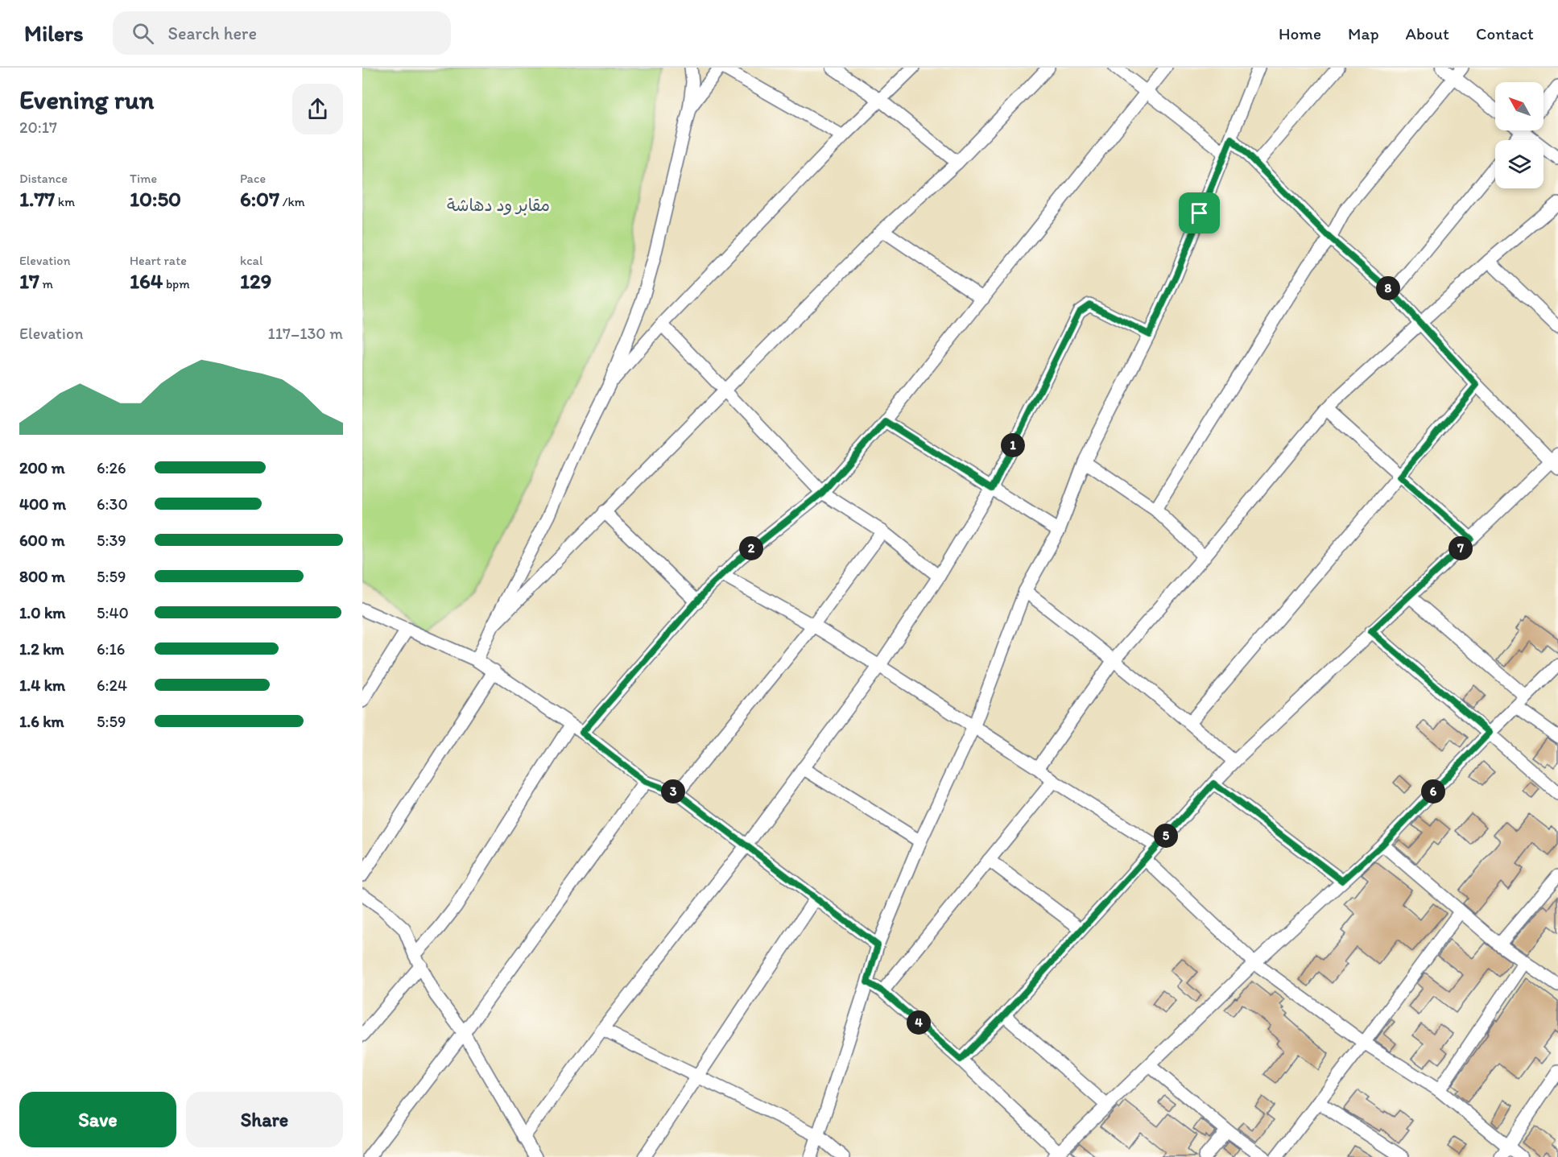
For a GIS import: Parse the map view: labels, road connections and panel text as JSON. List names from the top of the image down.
{
  "parks": ["مقابر ود دهاشة"],
  "north": "top left",
  "page": {
    "header": "Milers",
    "search": "Search here",
    "nav": [
      "Home",
      "Map",
      "About",
      "Contact"
    ],
    "heading": ["Evening run", "20:17"],
    "stats": [
      ["Distance", "1.77 km"],
      ["Time", "10:50"],
      ["Pace", "6:07 /km"],
      ["Elevation", "17 m"],
      ["Heart rate", "164 bpm"],
      ["kcal", "129"]
    ],
    "pins": [
      "8",
      "1",
      "2",
      "7",
      "3",
      "6",
      "5",
      "4"
    ],
    "chart": ["Elevation", "117–130 m"],
    "list": [
      {
        "name": "200 m",
        "note": "6:26"
      },
      {
        "name": "400 m",
        "note": "6:30"
      },
      {
        "name": "600 m",
        "note": "5:39"
      },
      {
        "name": "800 m",
        "note": "5:59"
      },
      {
        "name": "1.0 km",
        "note": "5:40"
      },
      {
        "name": "1.2 km",
        "note": "6:16"
      },
      {
        "name": "1.4 km",
        "note": "6:24"
      },
      {
        "name": "1.6 km",
        "note": "5:59"
      }
    ],
    "buttons": ["Save", "Share"]
  }
}
